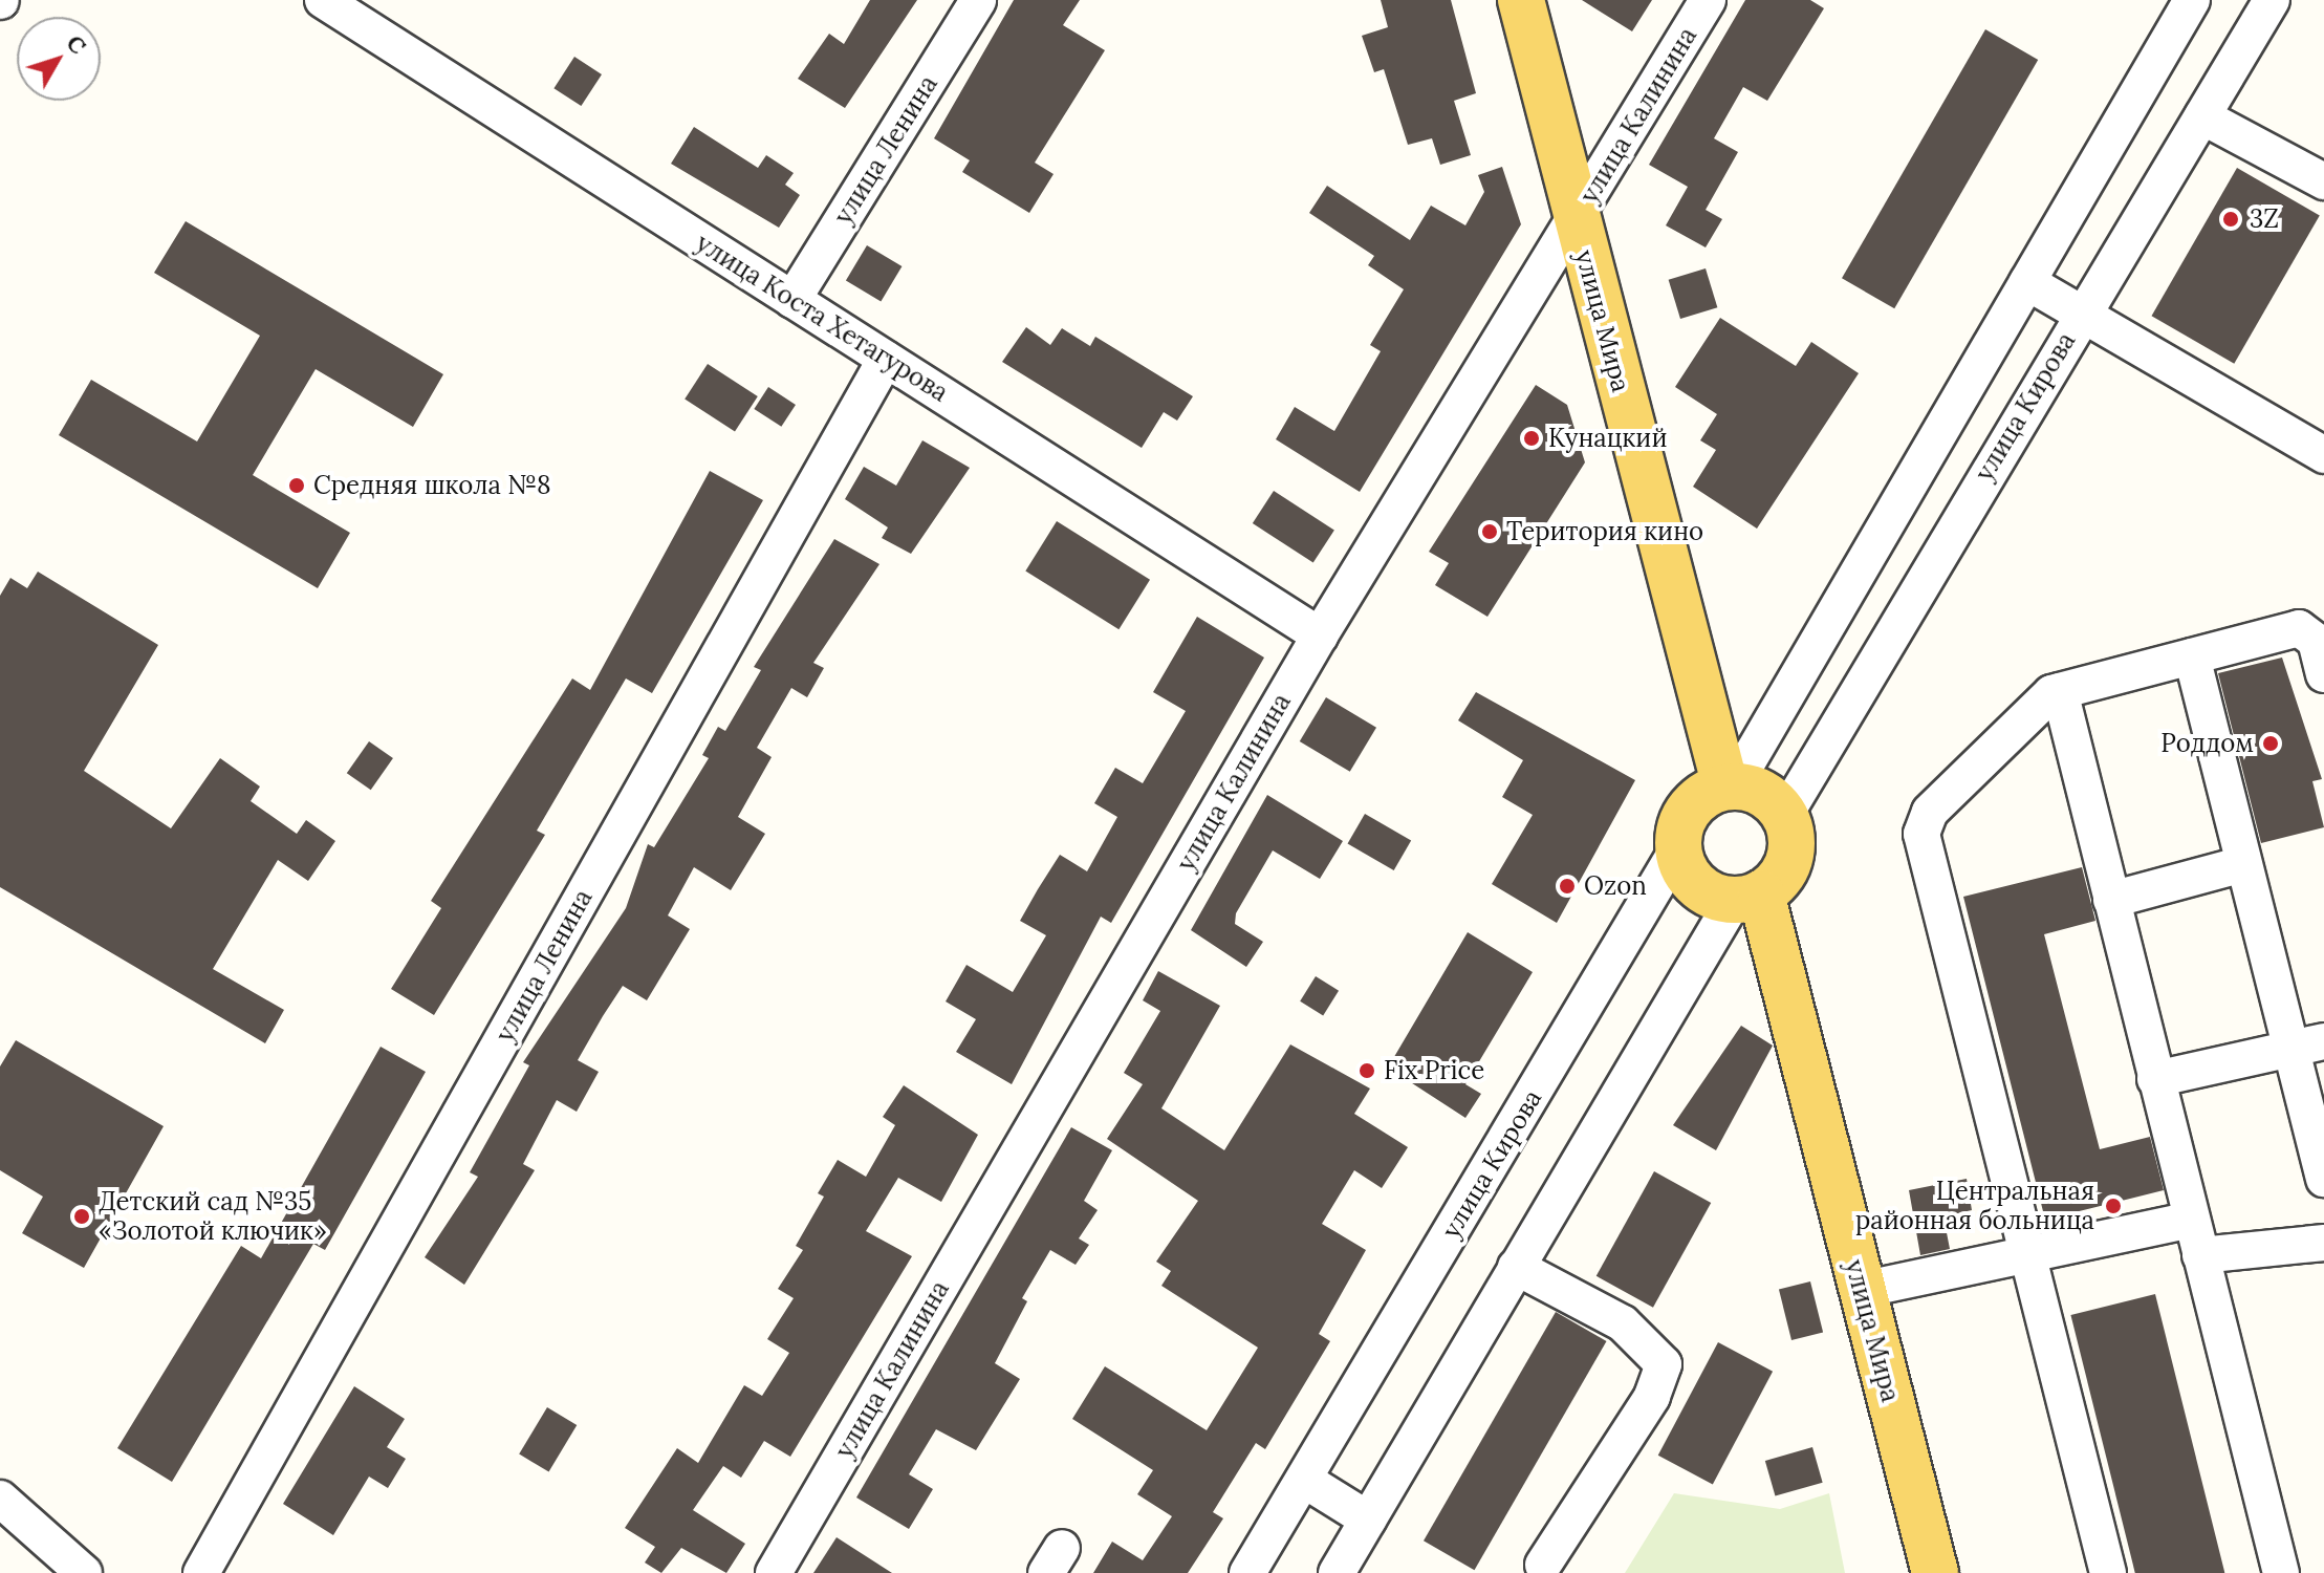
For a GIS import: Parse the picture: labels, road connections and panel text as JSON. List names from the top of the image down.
{
  "streets": {
    "main road": ["улица Мира", "улица Кирова"],
    "street": ["улица Калинина", "улица Ленина", "улица Коста Хетагурова"]
  },
  "crossings": [
    ["улица Калинина", "улица Коста Хетагурова"],
    ["улица Калинина", "улица Мира"],
    ["улица Ленина", "улица Коста Хетагурова"],
    ["улица Мира", "улица Кирова"]
  ],
  "places": [
    "3Z",
    "Кунацкий",
    "Средняя школа №8",
    "Територия кино",
    "Роддом",
    "Ozon",
    "Fix Price",
    "Центральная районная больница",
    "Детский сад №35 «Золотой ключик»"
  ],
  "north": "top right"
}
